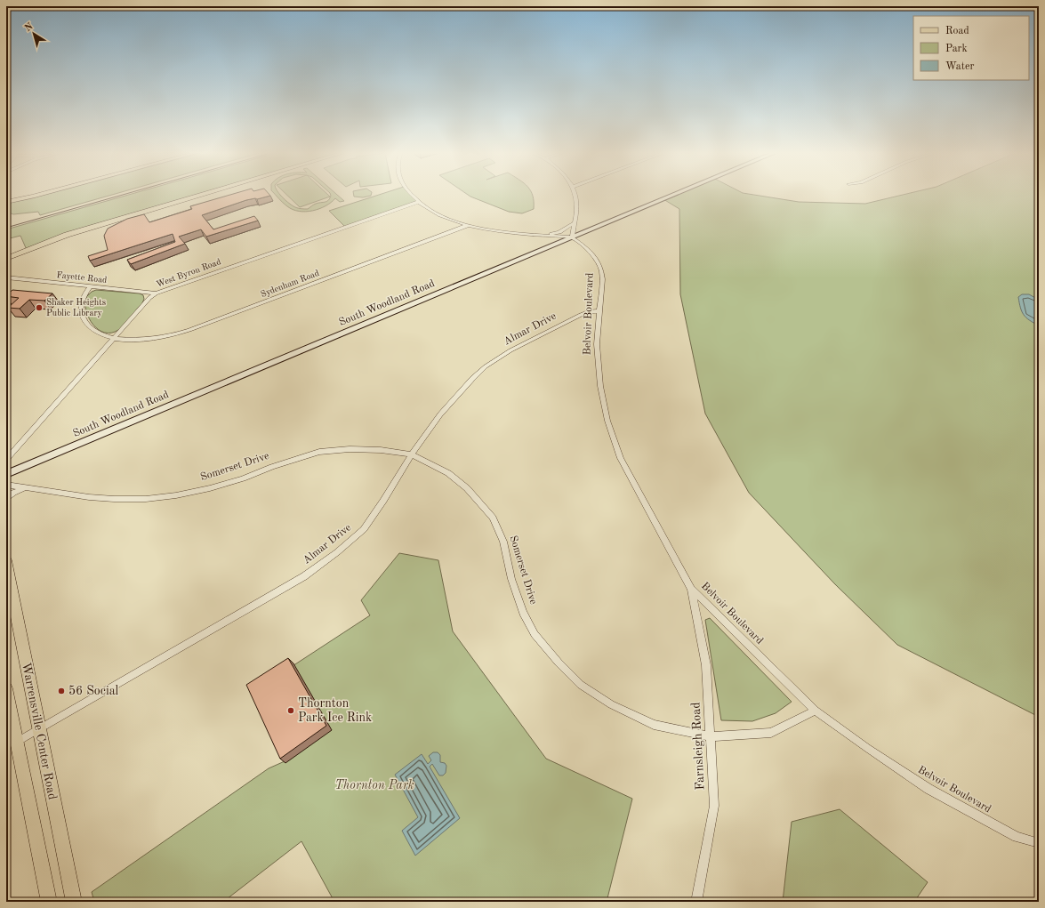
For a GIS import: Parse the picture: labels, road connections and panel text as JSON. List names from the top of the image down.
{
  "streets": {
    "main road": ["Warrensville Center Road"],
    "street": [
      "West Byron Road",
      "Fayette Road",
      "Sydenham Road",
      "South Woodland Road",
      "Belvoir Boulevard",
      "Almar Drive",
      "Somerset Drive",
      "Farnsleigh Road"
    ]
  },
  "crossings": [
    ["West Byron Road", "Fayette Road"],
    ["West Byron Road", "Sydenham Road"],
    ["Fayette Road", "Sydenham Road"],
    ["South Woodland Road", "Belvoir Boulevard"],
    ["Belvoir Boulevard", "Almar Drive"],
    ["Belvoir Boulevard", "Somerset Drive"],
    ["Belvoir Boulevard", "Farnsleigh Road"],
    ["Almar Drive", "Somerset Drive"],
    ["Almar Drive", "Warrensville Center Road"],
    ["Somerset Drive", "Farnsleigh Road"]
  ],
  "parks": ["Thornton Park"],
  "places": ["Shaker Heights Public Library", "56 Social", "Thornton Park Ice Rink"],
  "legend": ["Road", "Park", "Water"],
  "north": "top left"
}
